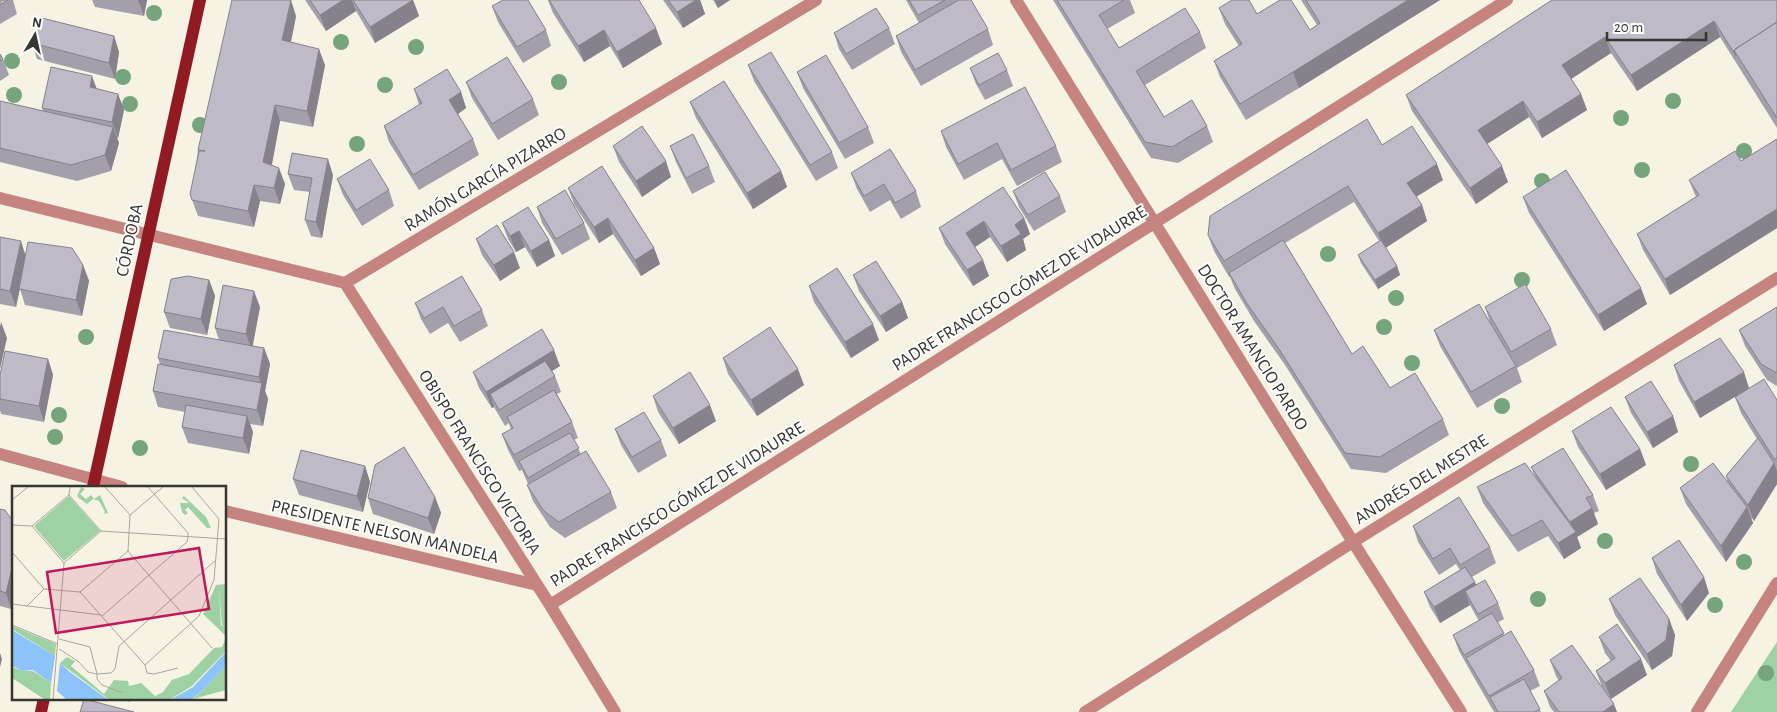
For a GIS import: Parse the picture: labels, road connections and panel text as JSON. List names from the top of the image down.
{
  "streets": {
    "main road": ["CÓRDOBA"],
    "street": [
      "RAMÓN GARCÍA PIZARRO",
      "PADRE FRANCISCO GÓMEZ DE VIDAURRE",
      "DOCTOR AMANCIO PARDO",
      "OBISPO FRANCISCO VICTORIA",
      "ANDRÉS DEL MESTRE",
      "PRESIDENTE NELSON MANDELA"
    ]
  },
  "crossings": [
    ["RAMÓN GARCÍA PIZARRO", "OBISPO FRANCISCO VICTORIA"],
    ["PADRE FRANCISCO GÓMEZ DE VIDAURRE", "DOCTOR AMANCIO PARDO"],
    ["PADRE FRANCISCO GÓMEZ DE VIDAURRE", "OBISPO FRANCISCO VICTORIA"],
    ["DOCTOR AMANCIO PARDO", "ANDRÉS DEL MESTRE"],
    ["OBISPO FRANCISCO VICTORIA", "PRESIDENTE NELSON MANDELA"]
  ],
  "scale_bar": "20 m",
  "north": "top"
}
